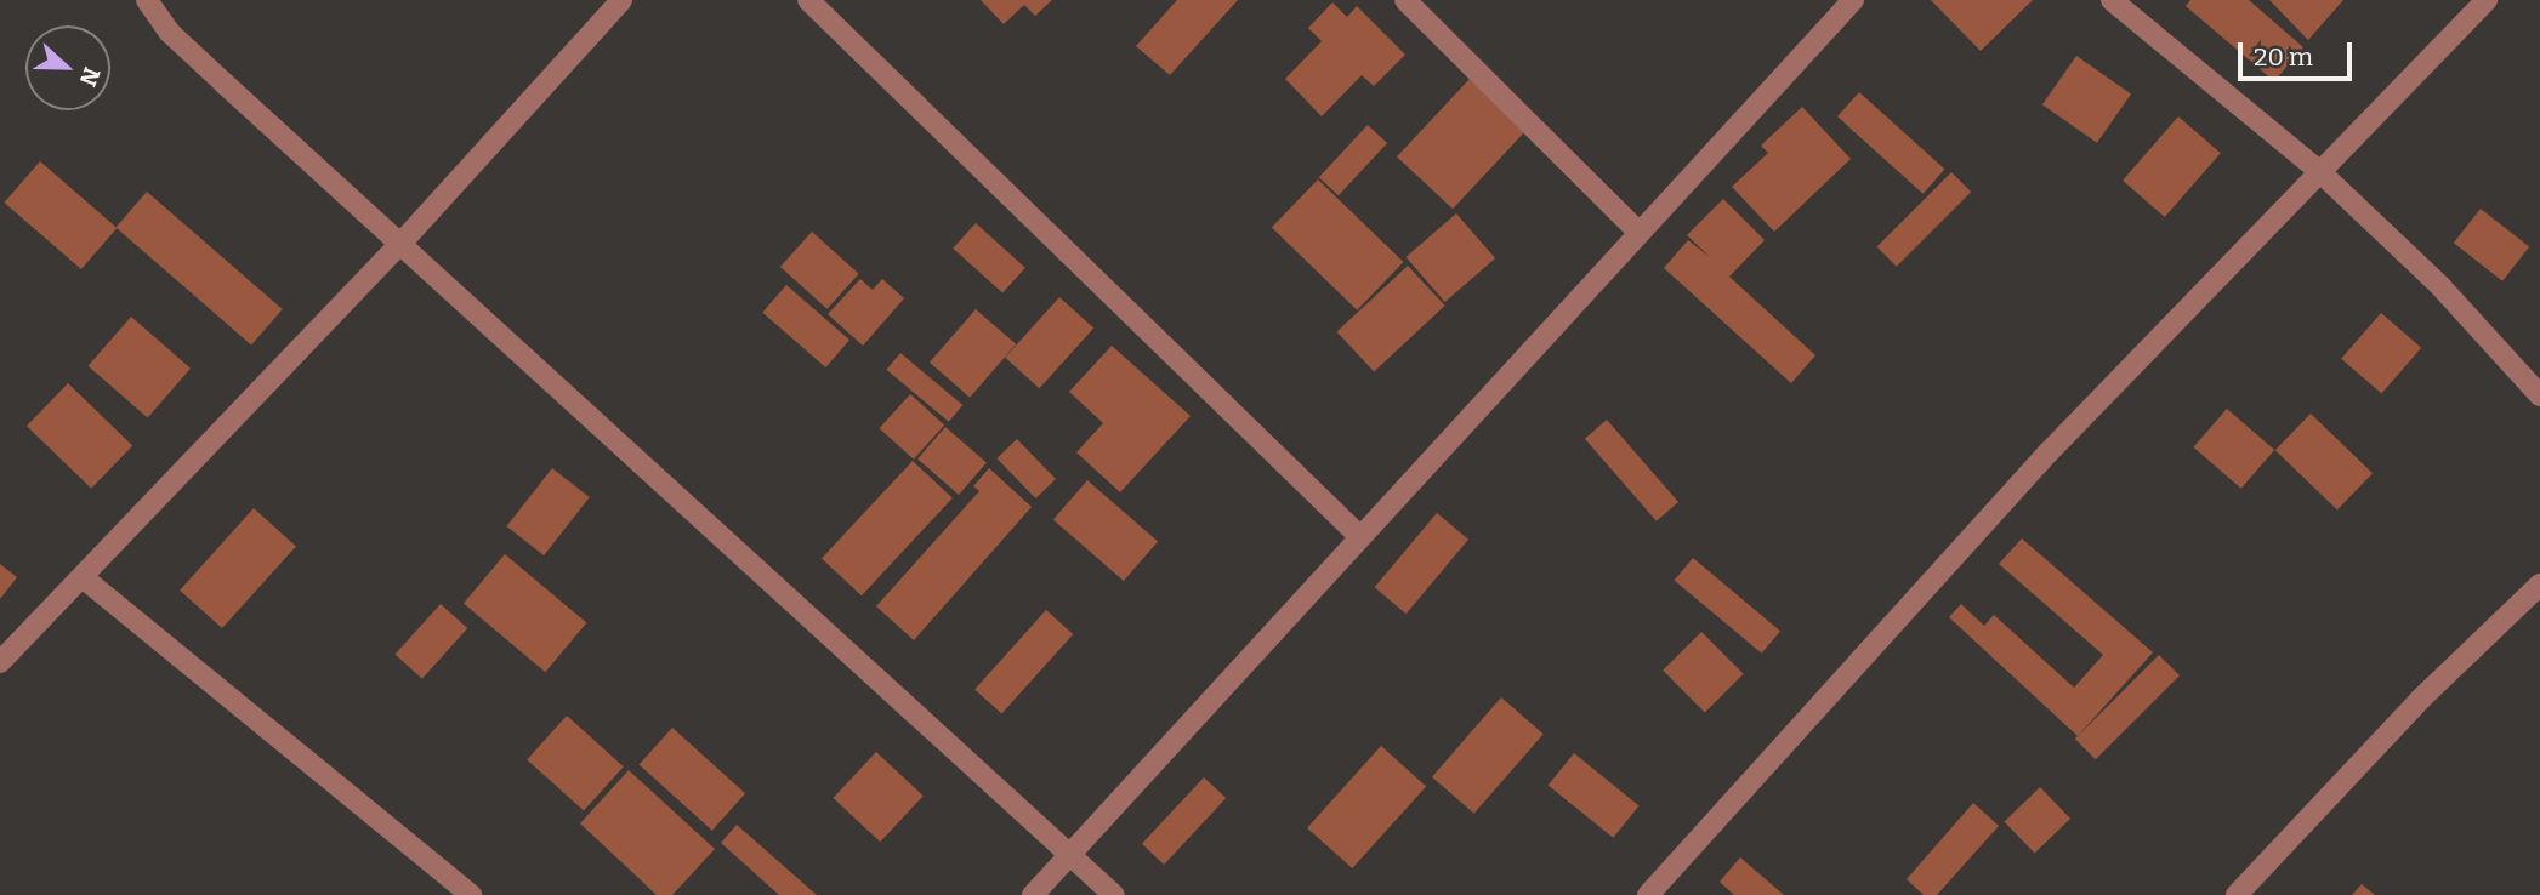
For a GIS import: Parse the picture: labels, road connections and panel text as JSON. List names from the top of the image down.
{
  "scale_bar": "20 m",
  "north": "right"
}
